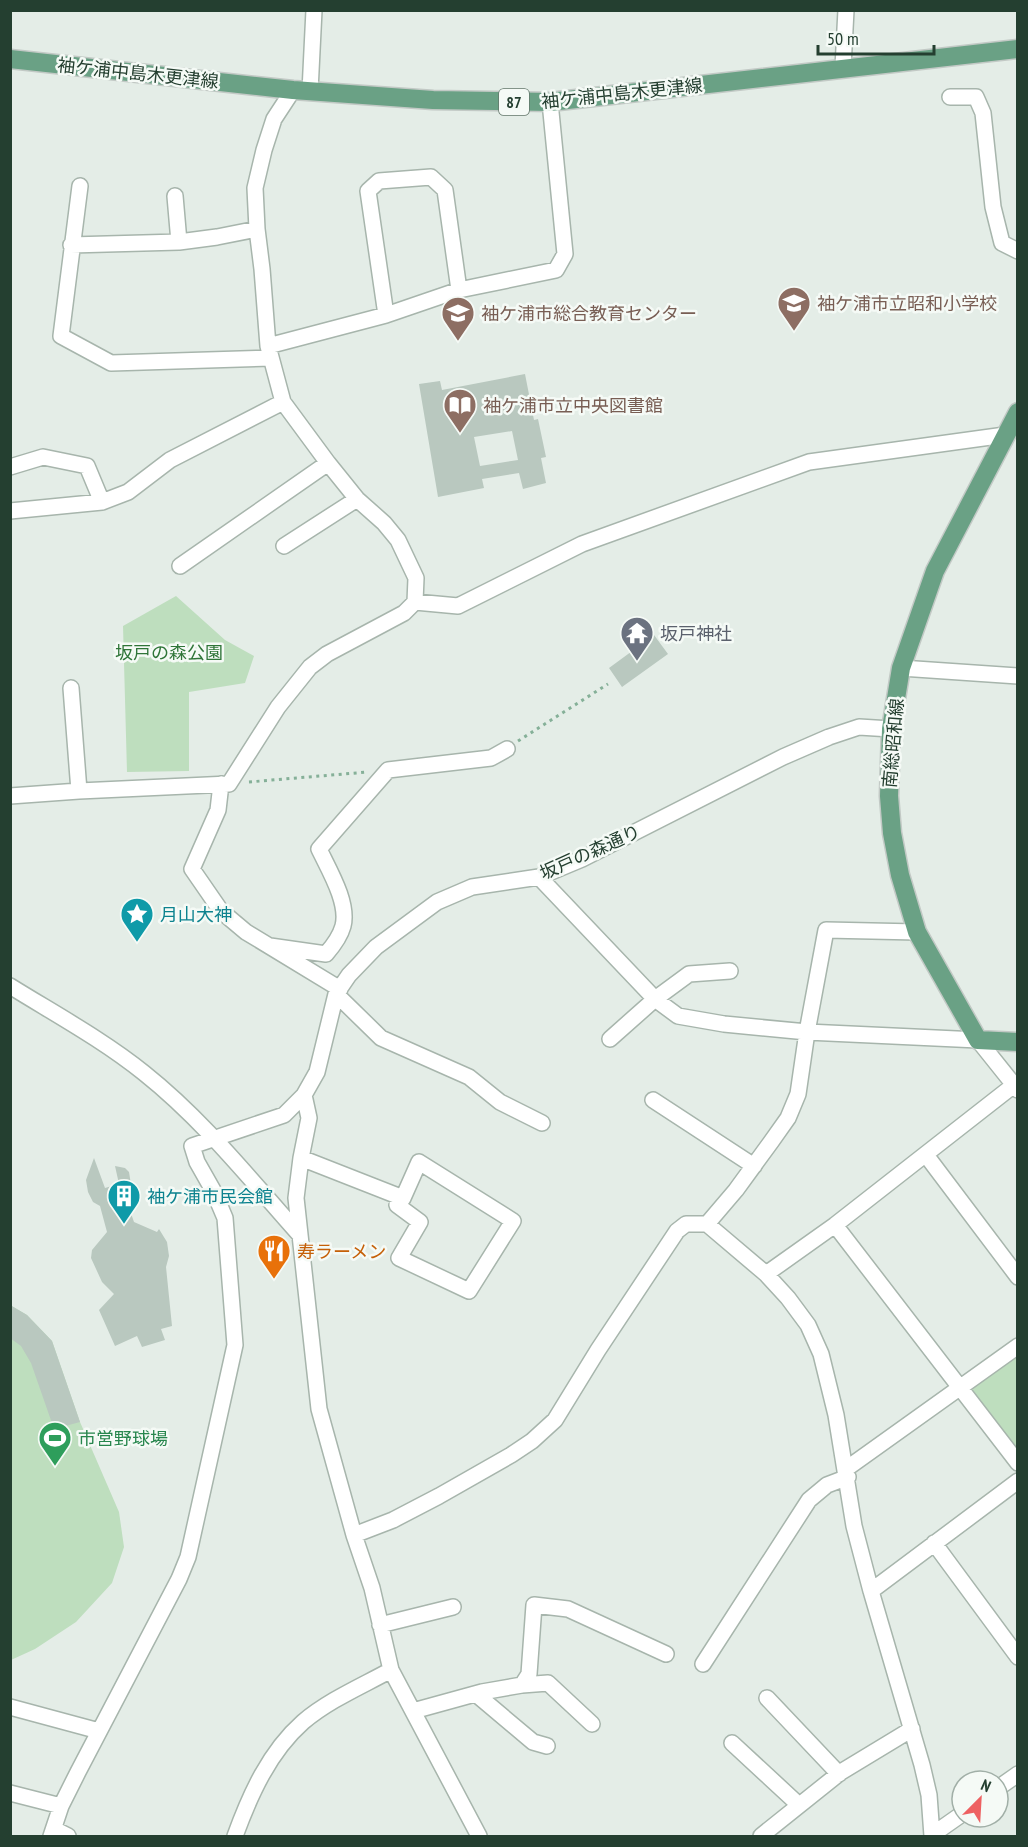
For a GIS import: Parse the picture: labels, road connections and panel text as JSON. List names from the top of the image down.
{
  "streets": {
    "main road": ["袖ケ浦中島木更津線", "87", "南総昭和線"],
    "street": ["坂戸の森通り"]
  },
  "crossings": [
    ["南総昭和線", "坂戸の森通り"]
  ],
  "parks": ["坂戸の森公園"],
  "places": {
    "school or university": ["袖ケ浦市立昭和小学校", "袖ケ浦市総合教育センター"],
    "library": ["袖ケ浦市立中央図書館"],
    "temple": ["坂戸神社"],
    "place": ["月山大神"],
    "building": ["袖ケ浦市民会館"],
    "restaurant": ["寿ラーメン"],
    "sports": ["市営野球場"]
  },
  "scale_bar": "50 m",
  "north": "top right"
}
